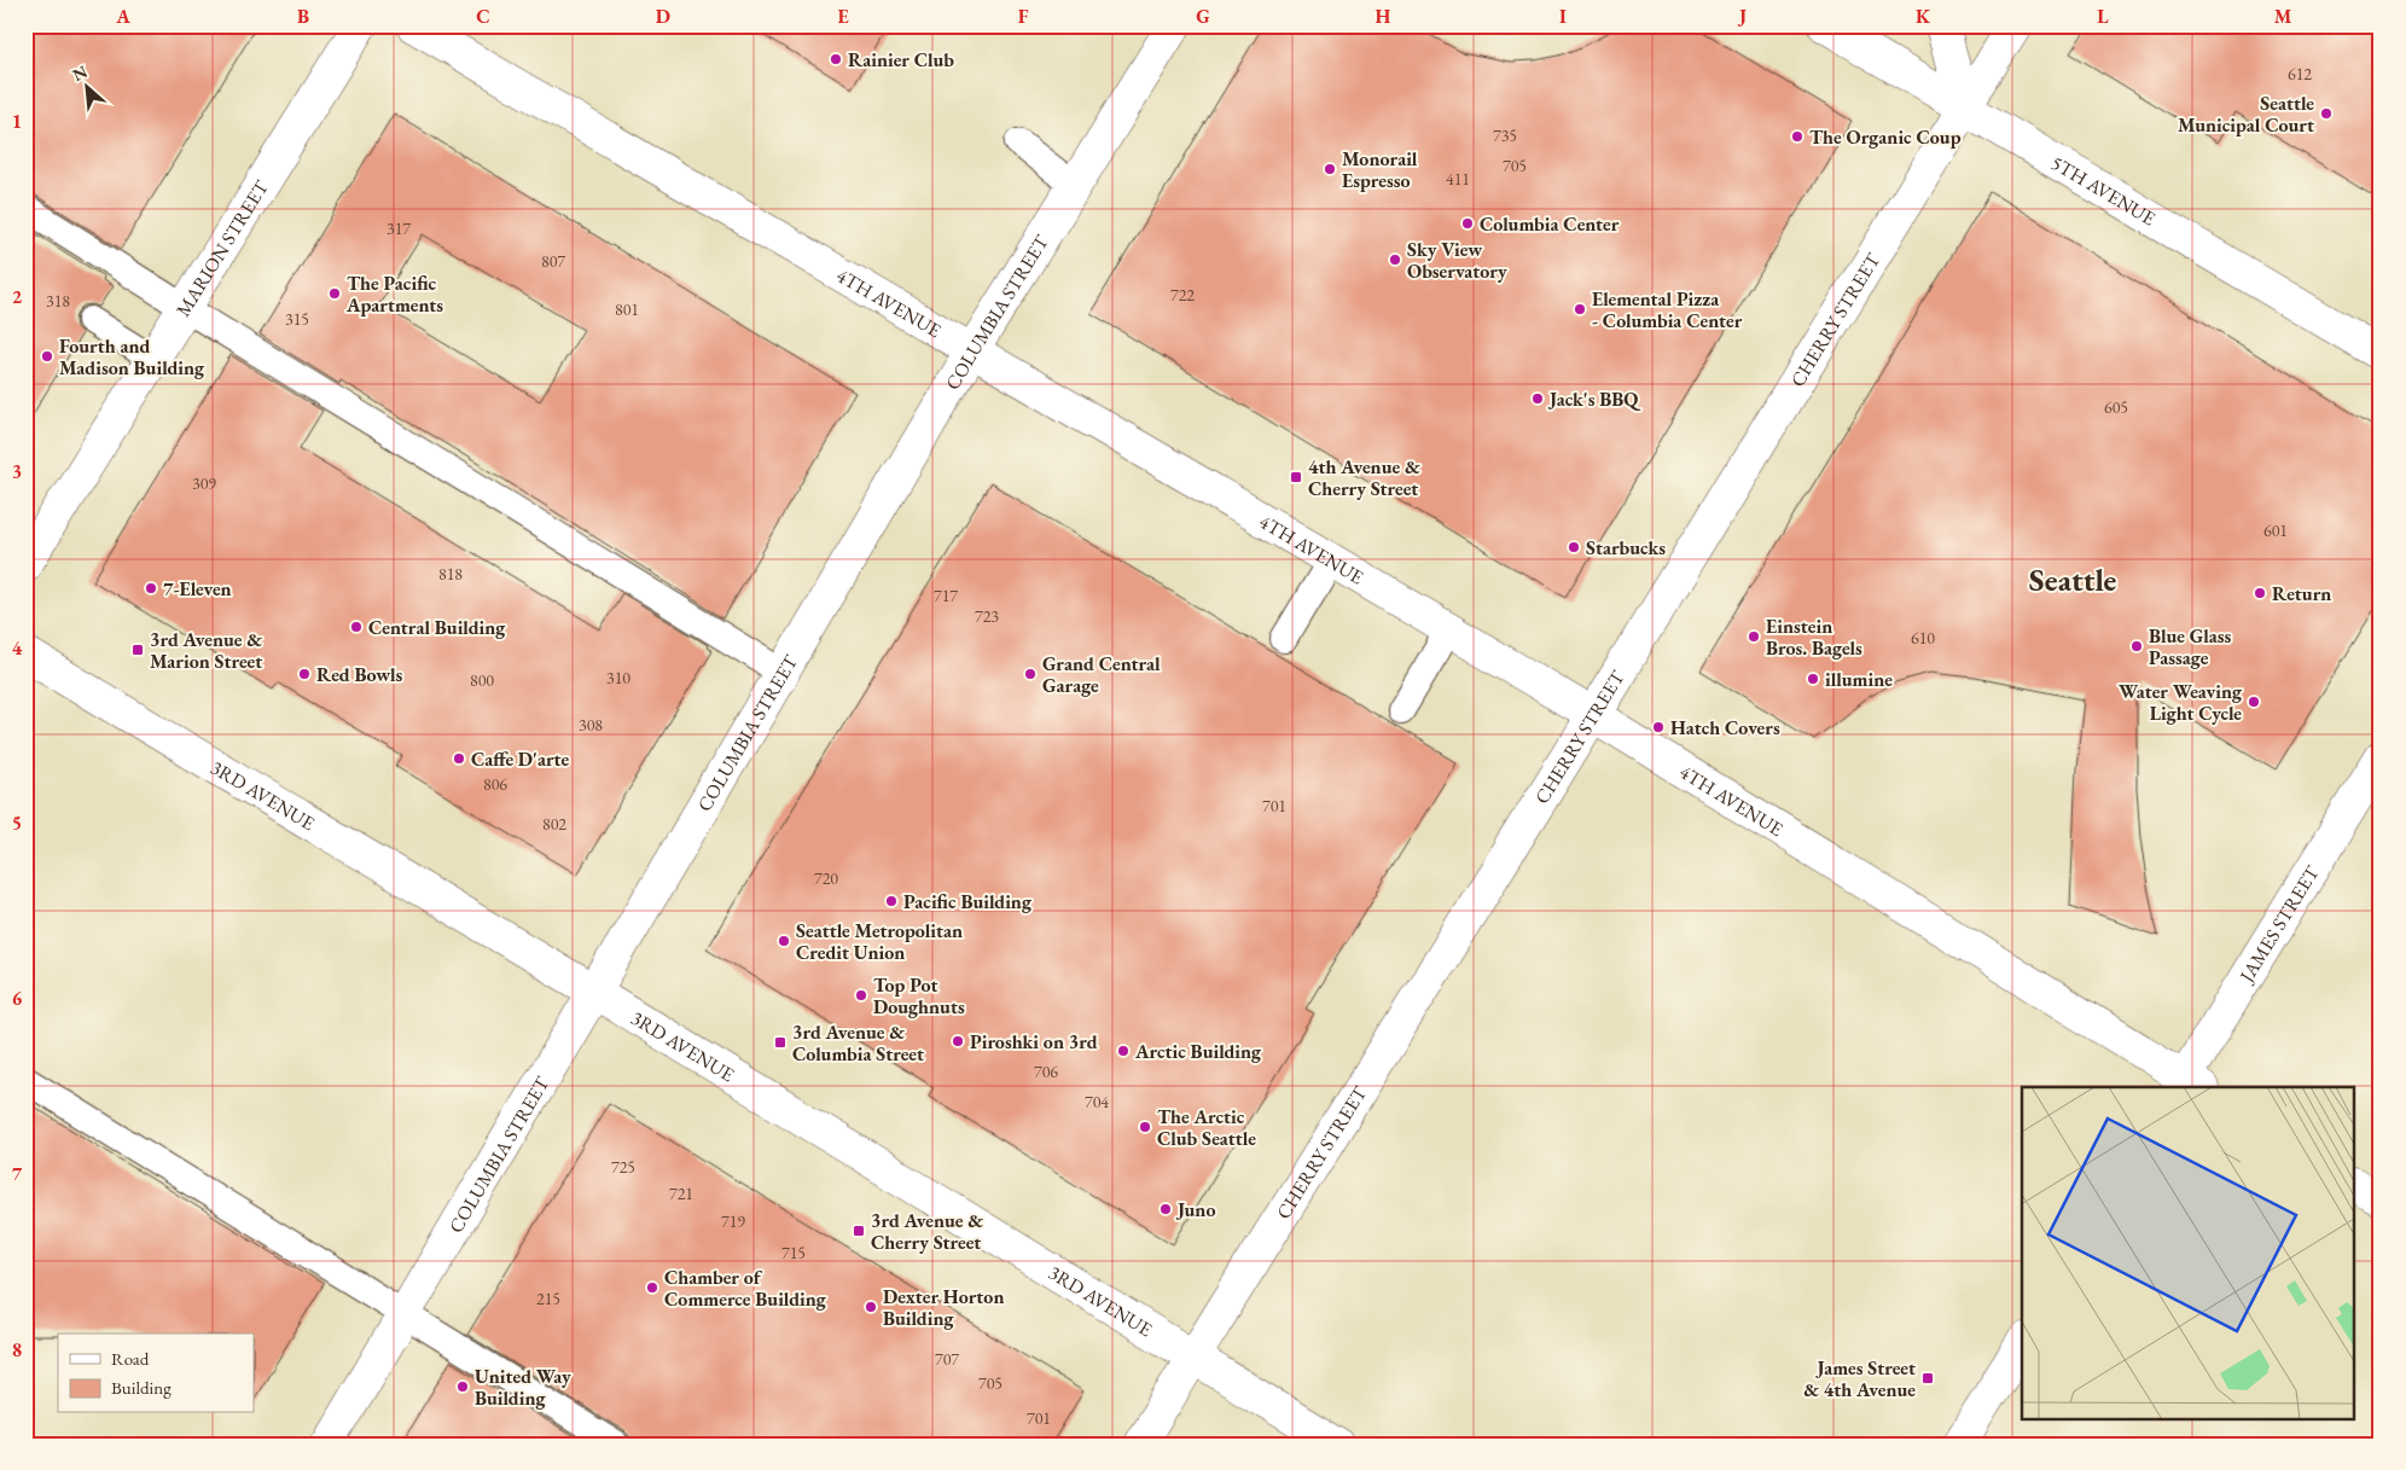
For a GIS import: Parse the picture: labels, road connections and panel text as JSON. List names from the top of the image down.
{
  "streets": {
    "main road": [
      "5TH AVENUE",
      "MARION STREET",
      "4TH AVENUE",
      "COLUMBIA STREET",
      "CHERRY STREET",
      "3RD AVENUE",
      "JAMES STREET"
    ]
  },
  "crossings": [
    ["5TH AVENUE", "CHERRY STREET"],
    ["4TH AVENUE", "COLUMBIA STREET"],
    ["4TH AVENUE", "CHERRY STREET"],
    ["4TH AVENUE", "JAMES STREET"],
    ["COLUMBIA STREET", "3RD AVENUE"],
    ["CHERRY STREET", "3RD AVENUE"]
  ],
  "districts": ["Seattle"],
  "places": {
    "other": [
      "Rainier Club",
      "Seattle Municipal Court",
      "The Organic Coup",
      "Monorail Espresso",
      "Columbia Center",
      "Sky View Observatory",
      "The Pacific Apartments",
      "Elemental Pizza - Columbia Center",
      "Fourth and Madison Building",
      "Jack's BBQ",
      "Starbucks",
      "7-Eleven",
      "Return",
      "Central Building",
      "Einstein Bros. Bagels",
      "Blue Glass Passage",
      "Red Bowls",
      "Grand Central Garage",
      "illumine",
      "Water Weaving Light Cycle",
      "Hatch Covers",
      "Caffe D'arte",
      "Pacific Building",
      "Seattle Metropolitan Credit Union",
      "Top Pot Doughnuts",
      "Piroshki on 3rd",
      "Arctic Building",
      "The Arctic Club Seattle",
      "Juno",
      "Chamber of Commerce Building",
      "Dexter Horton Building",
      "United Way Building"
    ],
    "transit": [
      "4th Avenue & Cherry Street",
      "3rd Avenue & Marion Street",
      "3rd Avenue & Columbia Street",
      "3rd Avenue & Cherry Street",
      "James Street & 4th Avenue"
    ]
  },
  "house_numbers": [
    "612",
    "735",
    "705",
    "411",
    "317",
    "807",
    "722",
    "318",
    "801",
    "315",
    "605",
    "309",
    "601",
    "818",
    "717",
    "723",
    "610",
    "310",
    "800",
    "308",
    "806",
    "701",
    "802",
    "720",
    "706",
    "704",
    "725",
    "721",
    "719",
    "715",
    "215",
    "707",
    "705",
    "701"
  ],
  "legend": ["Road", "Building"],
  "north": "top left",
  "grid": {
    "columns": [
      "A",
      "B",
      "C",
      "D",
      "E",
      "F",
      "G",
      "H",
      "I",
      "J",
      "K",
      "L",
      "M"
    ],
    "rows": [
      "1",
      "2",
      "3",
      "4",
      "5",
      "6",
      "7",
      "8"
    ]
  }
}
